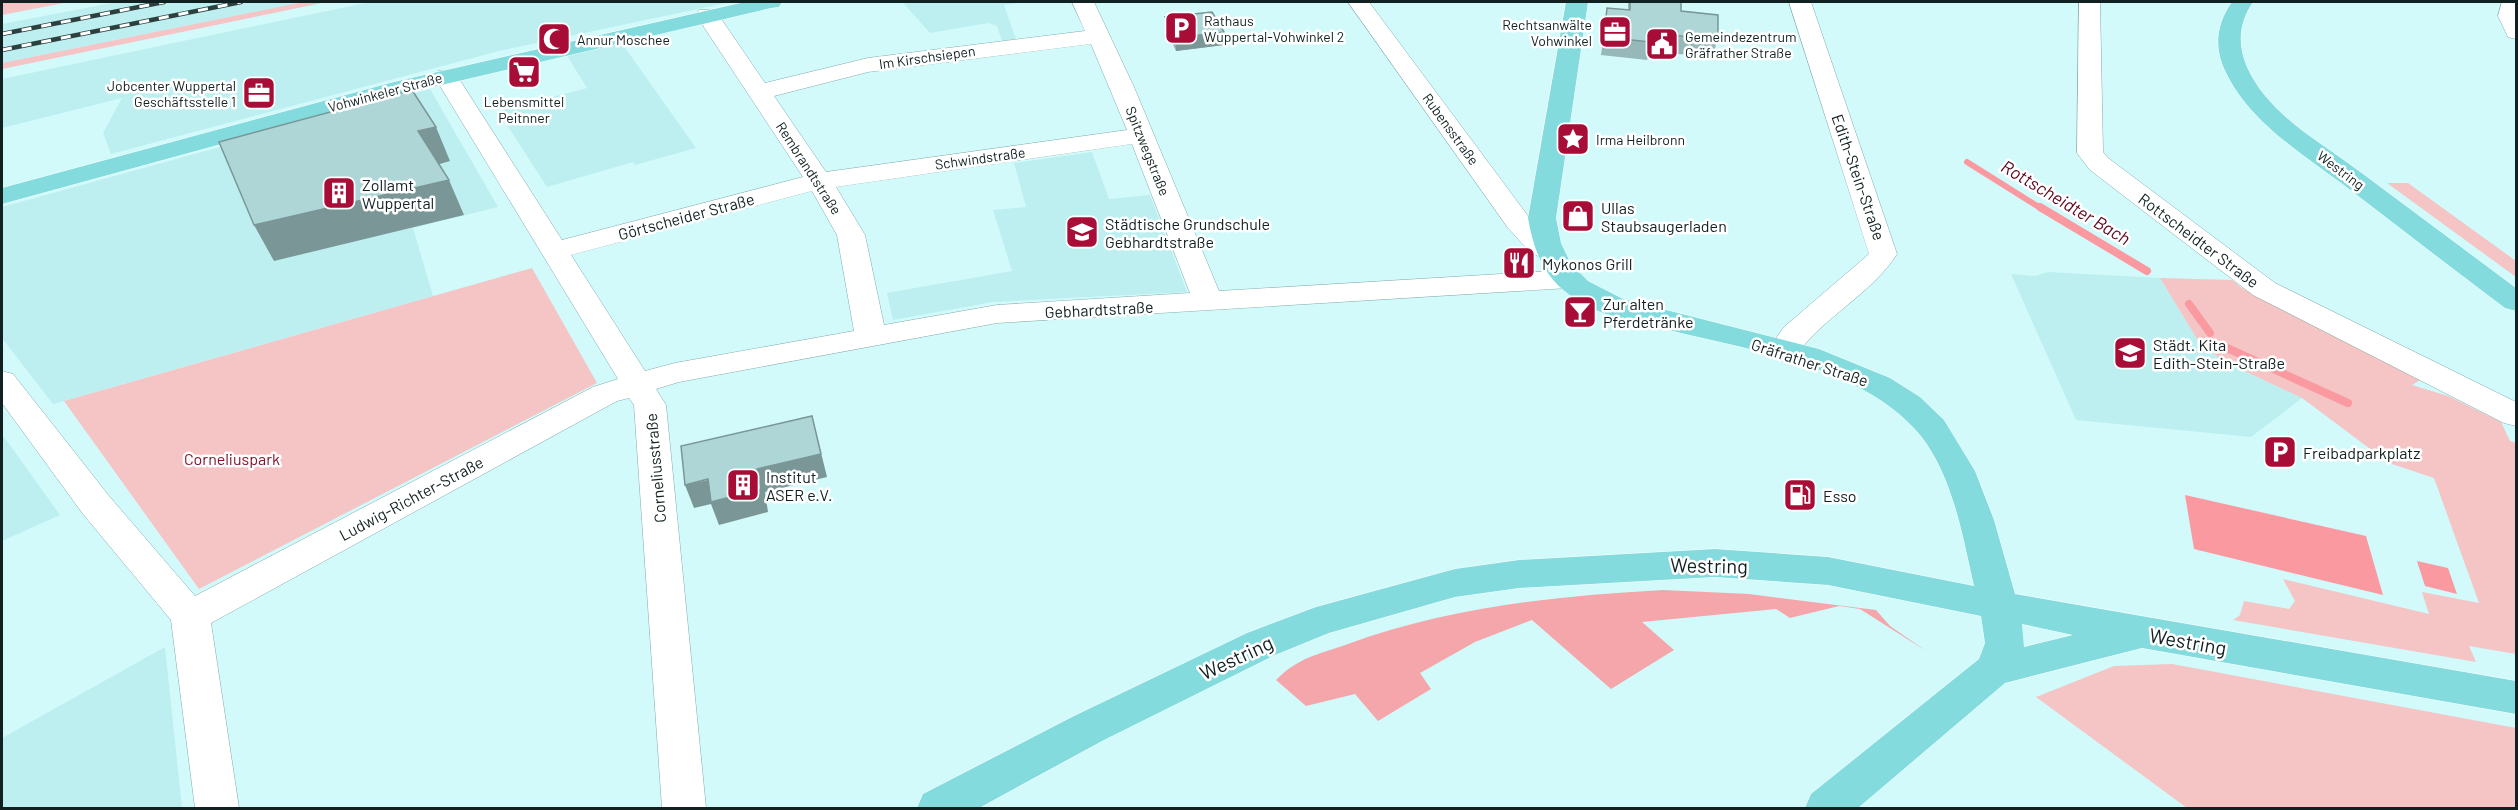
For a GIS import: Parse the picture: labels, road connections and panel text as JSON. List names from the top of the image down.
{
  "streets": {
    "main road": ["Vohwinkeler Straße", "Westring", "Gräfrather Straße"],
    "street": [
      "Im Kirschsiepen",
      "Rubensstraße",
      "Spitzwegstraße",
      "Schwindstraße",
      "Rembrandtstraße",
      "Edith-Stein-Straße",
      "Görtscheider Straße",
      "Rottscheidter Straße",
      "Gebhardtstraße",
      "Corneliusstraße",
      "Ludwig-Richter-Straße"
    ]
  },
  "crossings": [
    ["Im Kirschsiepen", "Spitzwegstraße"],
    ["Im Kirschsiepen", "Rembrandtstraße"],
    ["Vohwinkeler Straße", "Rembrandtstraße"],
    ["Vohwinkeler Straße", "Corneliusstraße"],
    ["Rubensstraße", "Gräfrather Straße"],
    ["Spitzwegstraße", "Schwindstraße"],
    ["Spitzwegstraße", "Gebhardtstraße"],
    ["Schwindstraße", "Rembrandtstraße"],
    ["Schwindstraße", "Görtscheider Straße"],
    ["Rembrandtstraße", "Görtscheider Straße"],
    ["Rembrandtstraße", "Gebhardtstraße"],
    ["Westring", "Gräfrather Straße"],
    ["Edith-Stein-Straße", "Gräfrather Straße"],
    ["Görtscheider Straße", "Corneliusstraße"],
    ["Gebhardtstraße", "Gräfrather Straße"],
    ["Gebhardtstraße", "Corneliusstraße"],
    ["Gebhardtstraße", "Ludwig-Richter-Straße"],
    ["Corneliusstraße", "Ludwig-Richter-Straße"]
  ],
  "water": ["Rottscheidter Bach"],
  "parks": ["Corneliuspark"],
  "places": {
    "parking": ["Rathaus Wuppertal-Vohwinkel 2", "Freibadparkplatz"],
    "office": ["Rechtsanwälte Vohwinkel", "Jobcenter Wuppertal Geschäftsstelle 1"],
    "mosque": ["Annur Moschee"],
    "public building": ["Gemeindezentrum Gräfrather Straße"],
    "supermarket": ["Lebensmittel Peitnner"],
    "place": ["Irma Heilbronn"],
    "building": ["Zollamt Wuppertal", "Institut ASER e.V."],
    "shop": ["Ullas Staubsaugerladen"],
    "school or university": ["Städtische Grundschule Gebhardtstraße", "Städt. Kita Edith-Stein-Straße"],
    "restaurant": ["Mykonos Grill"],
    "bar": ["Zur alten Pferdetränke"],
    "fuel station": ["Esso"]
  }
}
